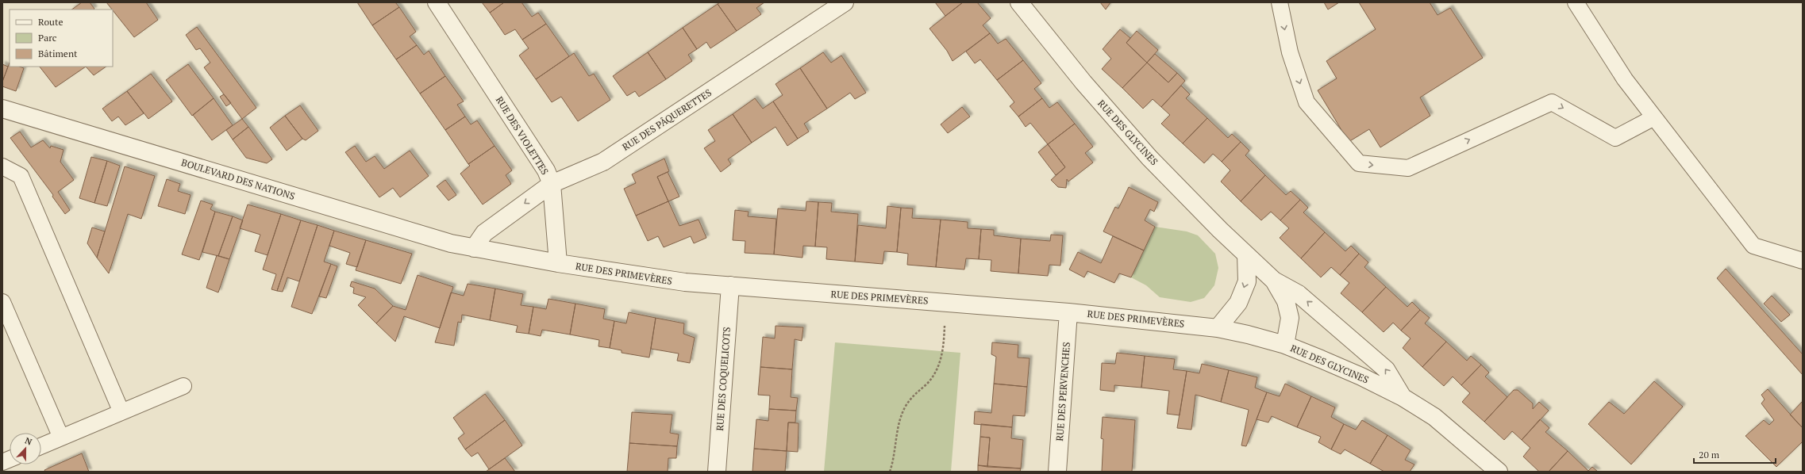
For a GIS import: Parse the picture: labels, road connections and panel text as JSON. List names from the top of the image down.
{
  "streets": {
    "street": [
      "RUE DES PÂQUERETTES",
      "RUE DES GLYCINES",
      "RUE DES VIOLETTES",
      "BOULEVARD DES NATIONS",
      "RUE DES PRIMEVÈRES",
      "RUE DES COQUELICOTS",
      "RUE DES PERVENCHES"
    ]
  },
  "crossings": [
    ["RUE DES PÂQUERETTES", "RUE DES VIOLETTES"],
    ["RUE DES GLYCINES", "RUE DES PRIMEVÈRES"],
    ["RUE DES VIOLETTES", "BOULEVARD DES NATIONS"],
    ["RUE DES VIOLETTES", "RUE DES PRIMEVÈRES"],
    ["BOULEVARD DES NATIONS", "RUE DES PRIMEVÈRES"],
    ["RUE DES PRIMEVÈRES", "RUE DES COQUELICOTS"],
    ["RUE DES PRIMEVÈRES", "RUE DES PERVENCHES"]
  ],
  "legend": ["Route", "Parc", "Bâtiment"],
  "scale_bar": "20 m",
  "north": "top"
}
